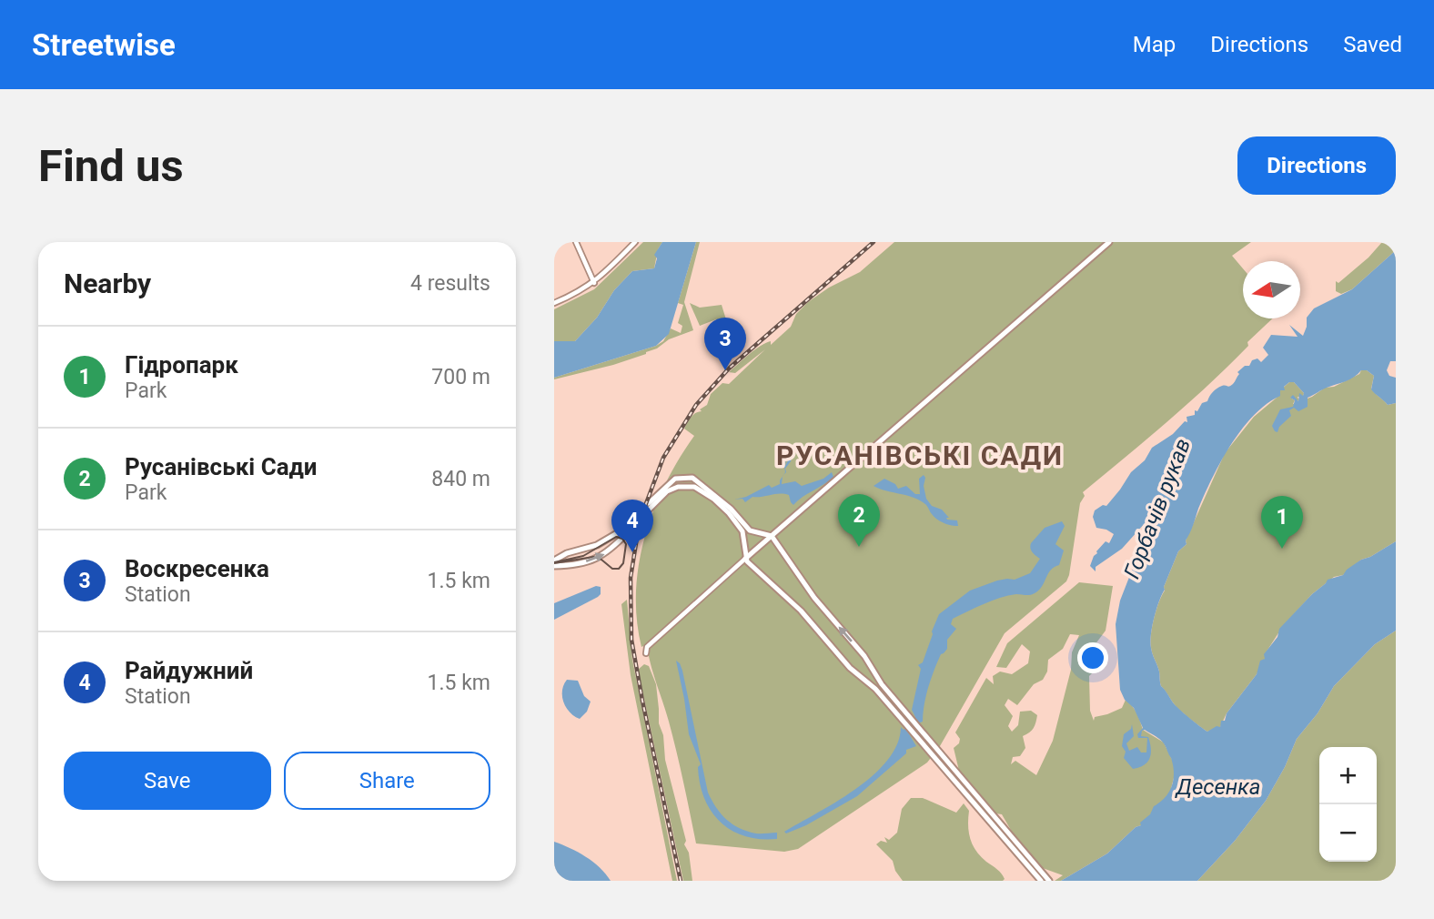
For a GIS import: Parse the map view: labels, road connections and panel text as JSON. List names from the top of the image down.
{
  "districts": ["РУСАНІВСЬКІ САДИ"],
  "water": ["Горбачів рукав", "Десенка"],
  "north": "left",
  "page": {
    "header": "Streetwise",
    "nav": ["Map", "Directions", "Saved"],
    "buttons": [
      "Directions",
      ["Save", "Share"]
    ],
    "title": "Find us",
    "heading": ["Nearby", "4 results"],
    "pins": [
      "3",
      "2",
      "1",
      "4"
    ],
    "list": [
      {
        "mark": "1",
        "name": "Гідропарк",
        "note": "Park",
        "value": "700 m"
      },
      {
        "mark": "2",
        "name": "Русанівські Сади",
        "note": "Park",
        "value": "840 m"
      },
      {
        "mark": "3",
        "name": "Воскресенка",
        "note": "Station",
        "value": "1.5 km"
      },
      {
        "mark": "4",
        "name": "Райдужний",
        "note": "Station",
        "value": "1.5 km"
      }
    ],
    "map_buttons": ["+", "−"]
  }
}
